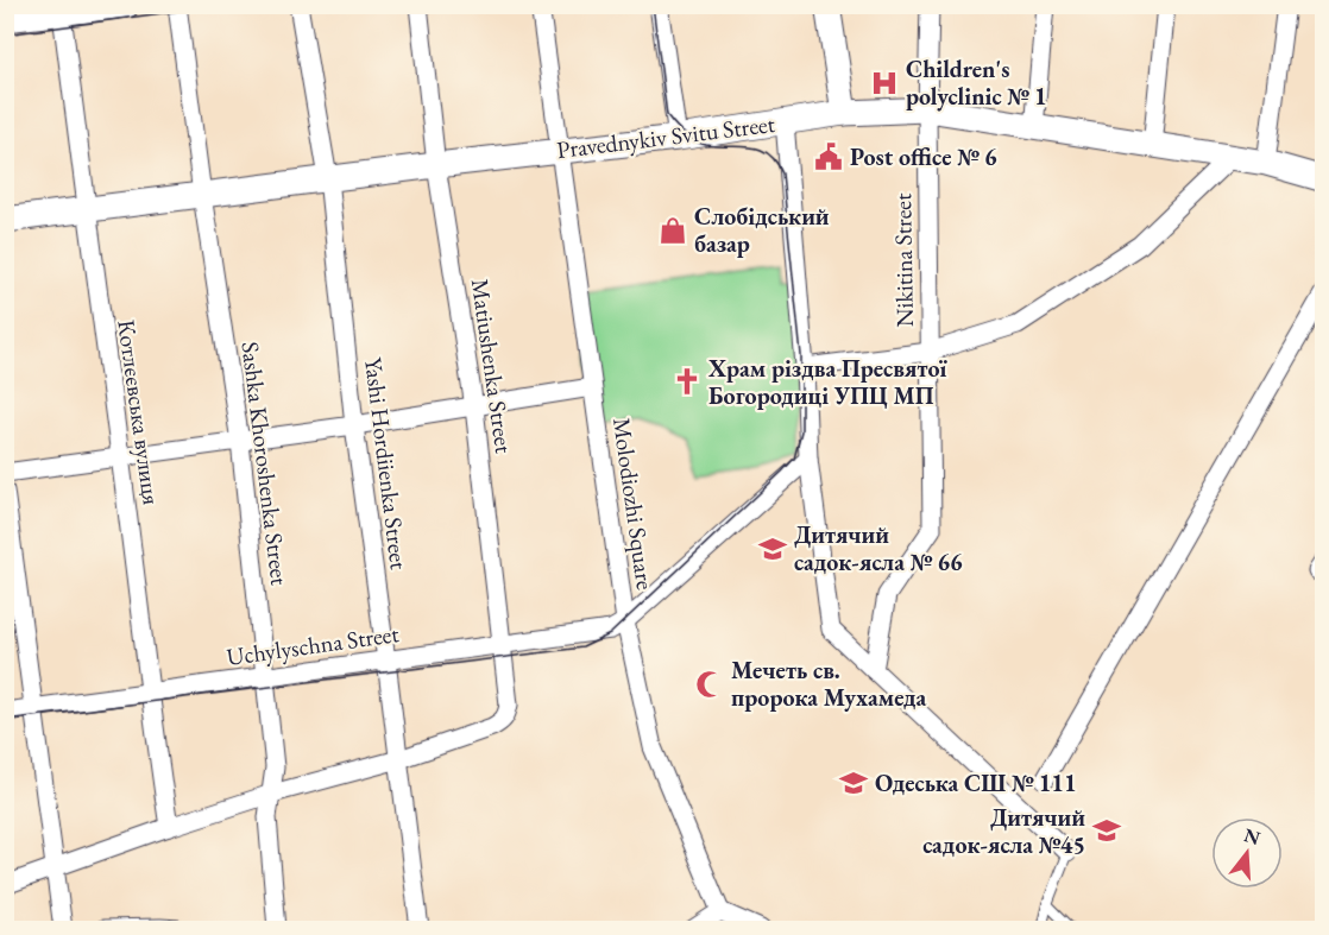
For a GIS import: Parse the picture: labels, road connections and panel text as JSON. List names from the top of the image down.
{
  "streets": {
    "main road": ["Pravednykiv Svitu Street"],
    "street": [
      "Nikitina Street",
      "Matiushenka Street",
      "Котлєєвська вулиця",
      "Sashka Khoroshenka Street",
      "Yashi Hordiienka Street",
      "Molodiozhi Square",
      "Uchylyschna Street"
    ]
  },
  "crossings": [
    ["Pravednykiv Svitu Street", "Nikitina Street"],
    ["Pravednykiv Svitu Street", "Matiushenka Street"],
    ["Pravednykiv Svitu Street", "Котлєєвська вулиця"],
    ["Pravednykiv Svitu Street", "Sashka Khoroshenka Street"],
    ["Pravednykiv Svitu Street", "Yashi Hordiienka Street"],
    ["Pravednykiv Svitu Street", "Molodiozhi Square"],
    ["Matiushenka Street", "Yashi Hordiienka Street"],
    ["Matiushenka Street", "Uchylyschna Street"],
    ["Котлєєвська вулиця", "Uchylyschna Street"],
    ["Sashka Khoroshenka Street", "Uchylyschna Street"],
    ["Yashi Hordiienka Street", "Uchylyschna Street"],
    ["Molodiozhi Square", "Uchylyschna Street"]
  ],
  "places": {
    "hospital": ["Children's polyclinic № 1"],
    "public building": ["Post office № 6"],
    "shop": ["Слобідський базар"],
    "church": ["Храм різдва Пресвятої Богородиці УПЦ МП"],
    "school or university": ["Дитячий садок-ясла № 66", "Одеська СШ № 111", "Дитячий садок-ясла №45"],
    "mosque": ["Мечеть св. пророка Мухамеда"]
  },
  "north": "top"
}
